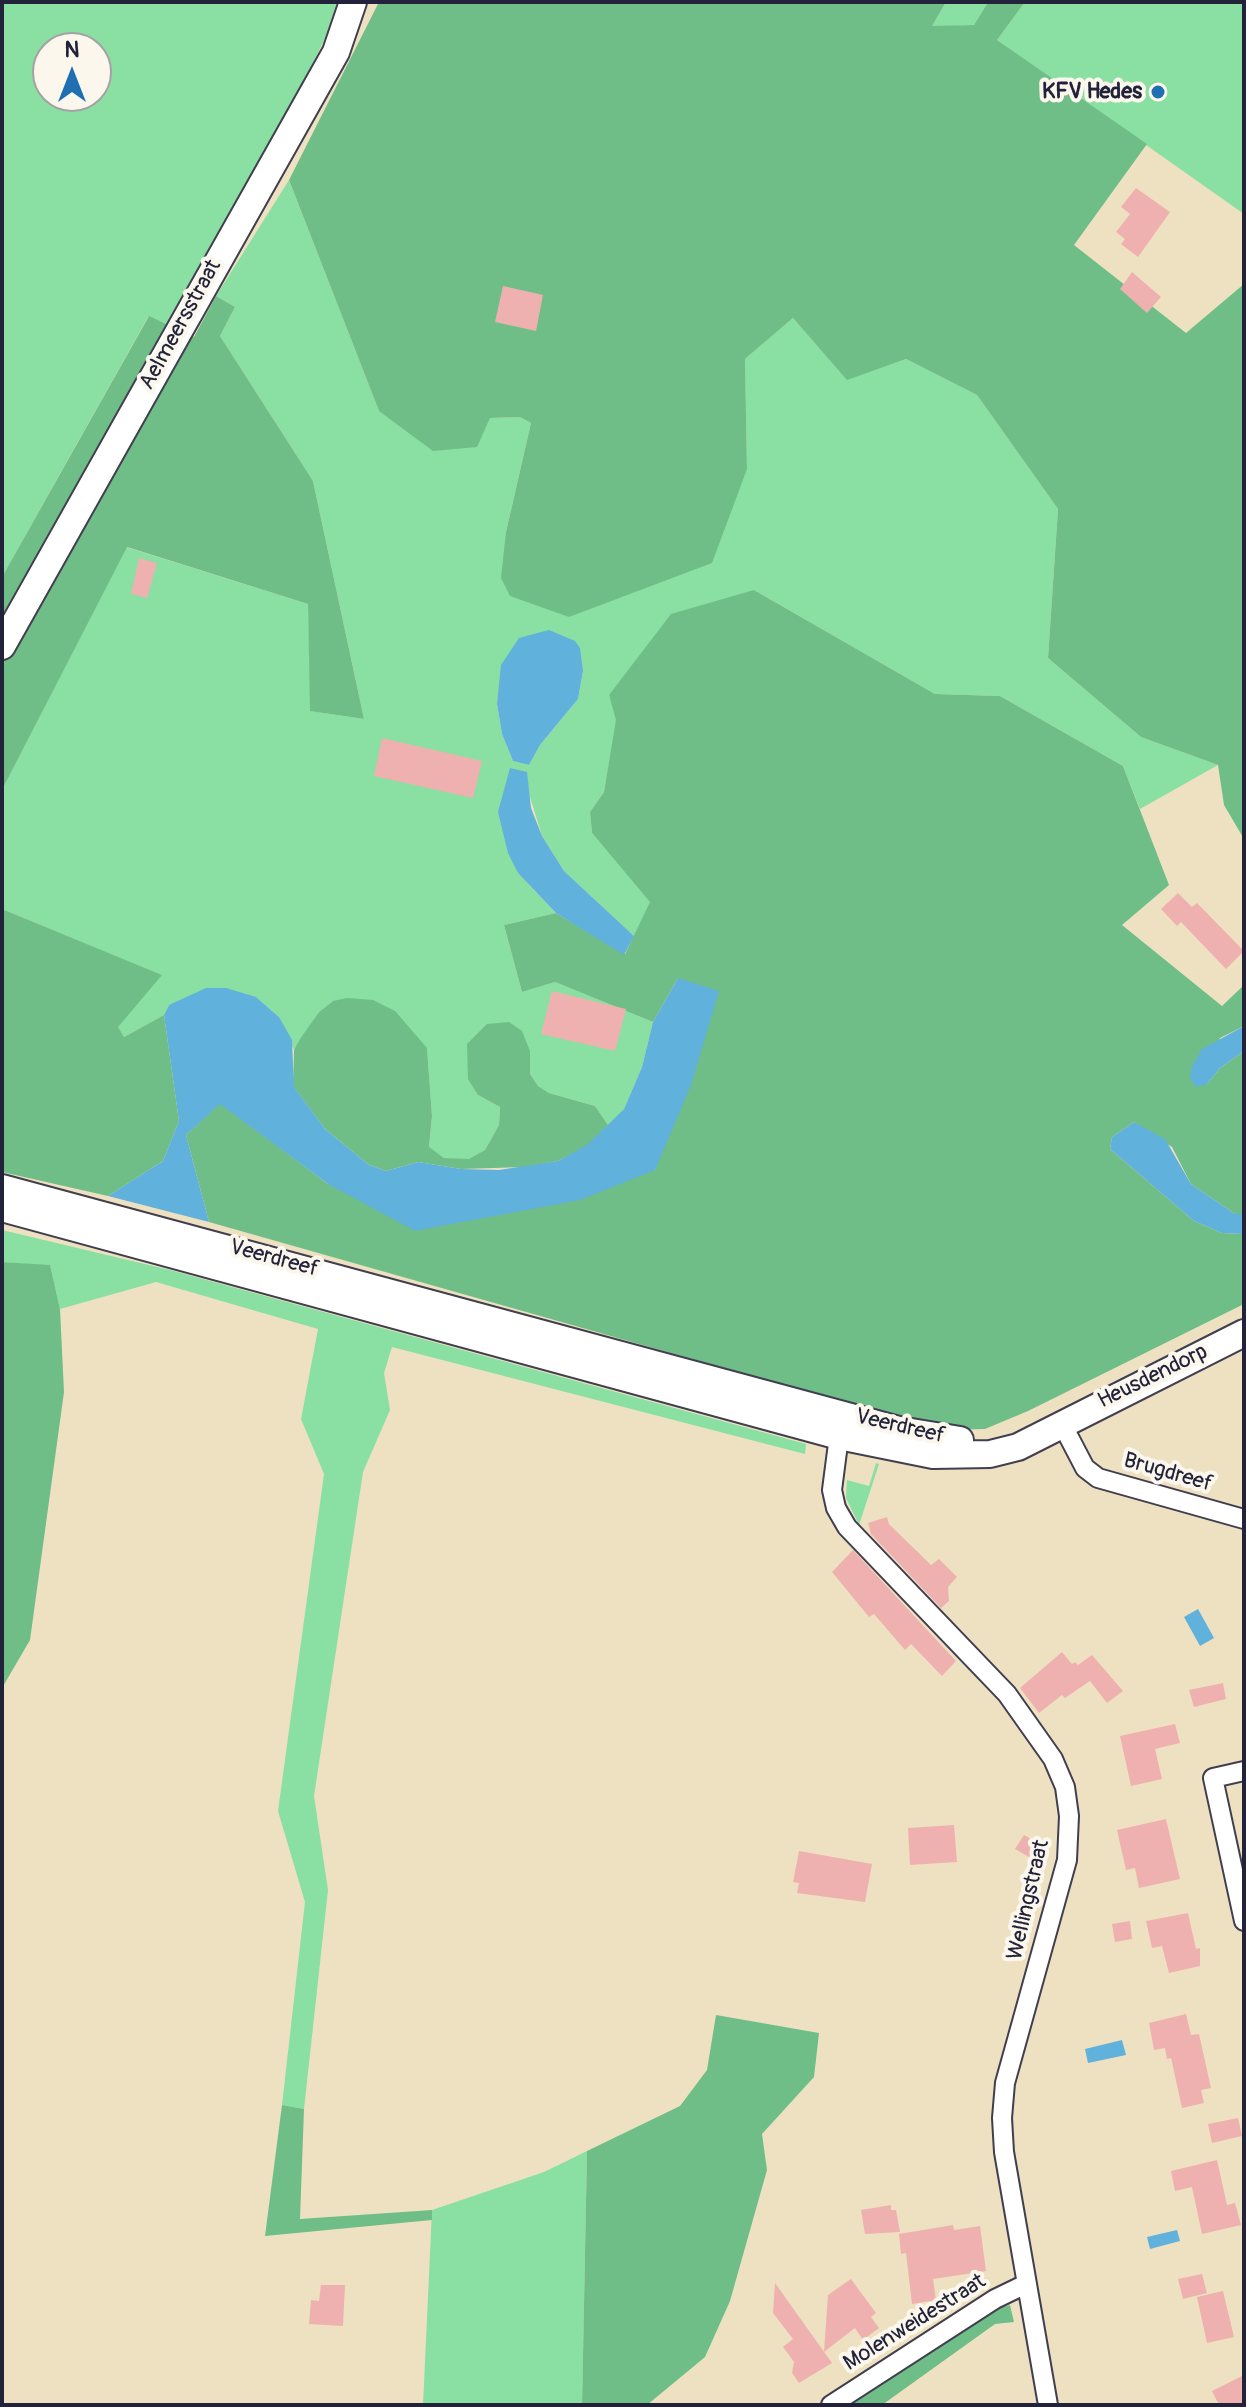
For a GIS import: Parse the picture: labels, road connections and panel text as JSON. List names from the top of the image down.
{
  "streets": {
    "main road": ["Aelmeersstraat", "Veerdreef", "Heusdendorp"],
    "street": ["Brugdreef", "Wellingstraat", "Molenweidestraat"]
  },
  "crossings": [
    ["Veerdreef", "Heusdendorp"],
    ["Veerdreef", "Brugdreef"],
    ["Veerdreef", "Wellingstraat"],
    ["Heusdendorp", "Brugdreef"],
    ["Wellingstraat", "Molenweidestraat"]
  ],
  "places": ["KFV Hedes"],
  "north": "top"
}
